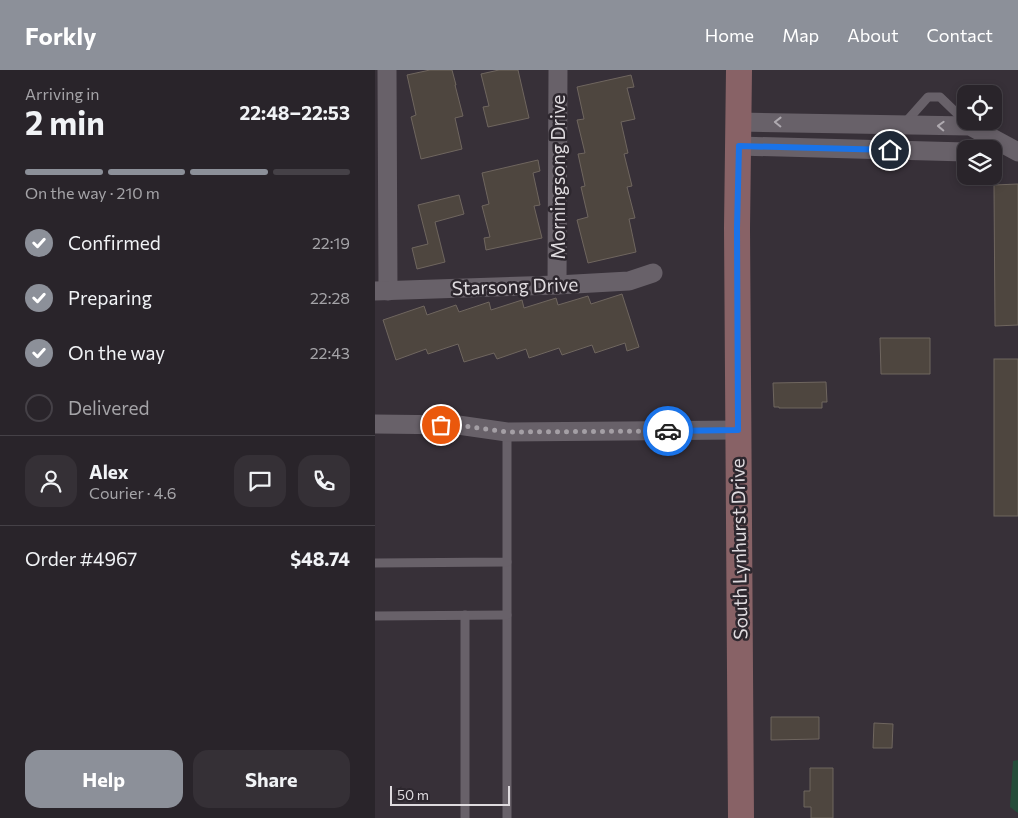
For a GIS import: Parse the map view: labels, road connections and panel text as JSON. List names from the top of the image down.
{
  "streets": {
    "main road": ["South Lynhurst Drive"],
    "street": ["Morningsong Drive", "Starsong Drive"]
  },
  "crossings": [
    ["Morningsong Drive", "Starsong Drive"]
  ],
  "scale_bar": "50 m",
  "page": {
    "header": "Forkly",
    "nav": [
      "Home",
      "Map",
      "About",
      "Contact"
    ],
    "heading": ["2 min", "Arriving in", "22:48–22:53"],
    "panel": [
      "Alex",
      "Courier · 4.6",
      "Order #4967",
      "$48.74"
    ],
    "bar": "On the way · 210 m",
    "list": [
      ["Confirmed", "22:19"],
      ["Preparing", "22:28"],
      ["On the way", "22:43"],
      "Delivered"
    ],
    "buttons": ["Help", "Share"],
    "scale": "50 m"
  }
}
